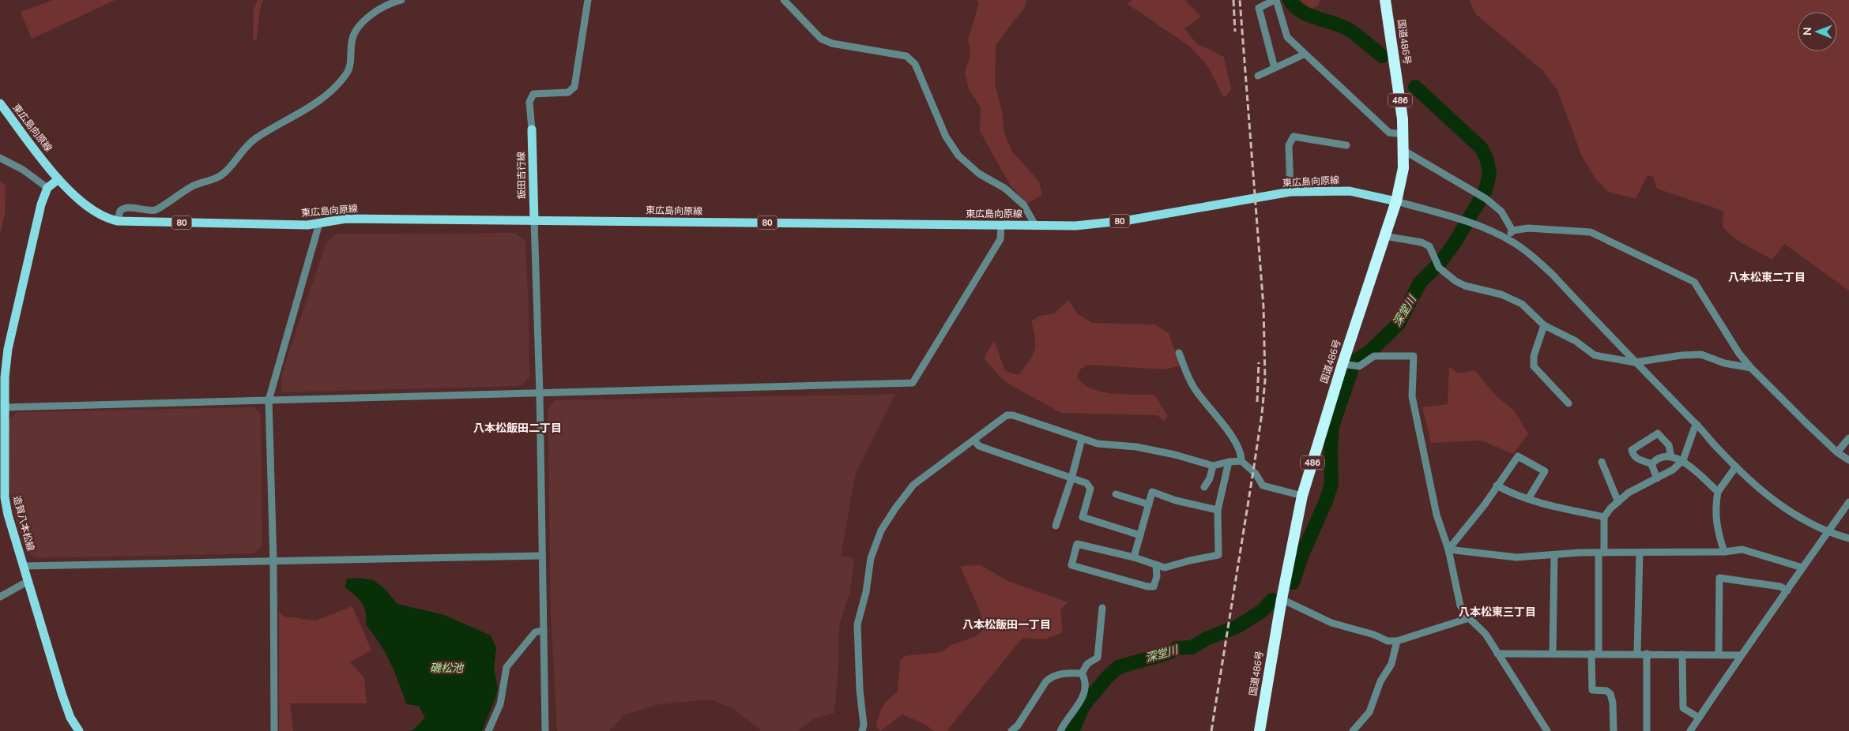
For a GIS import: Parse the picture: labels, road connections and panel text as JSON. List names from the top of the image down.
{
  "streets": {
    "highway": ["国道486号", "486"],
    "main road": [
      "東広島向原線",
      "飯田吉行線",
      "80",
      "造賀八本松線"
    ]
  },
  "crossings": [
    ["国道486号", "東広島向原線"],
    ["東広島向原線", "飯田吉行線"]
  ],
  "districts": [
    "八本松東二丁目",
    "八本松飯田二丁目",
    "八本松東三丁目",
    "八本松飯田一丁目"
  ],
  "water": ["深堂川", "磯松池"],
  "north": "left"
}
